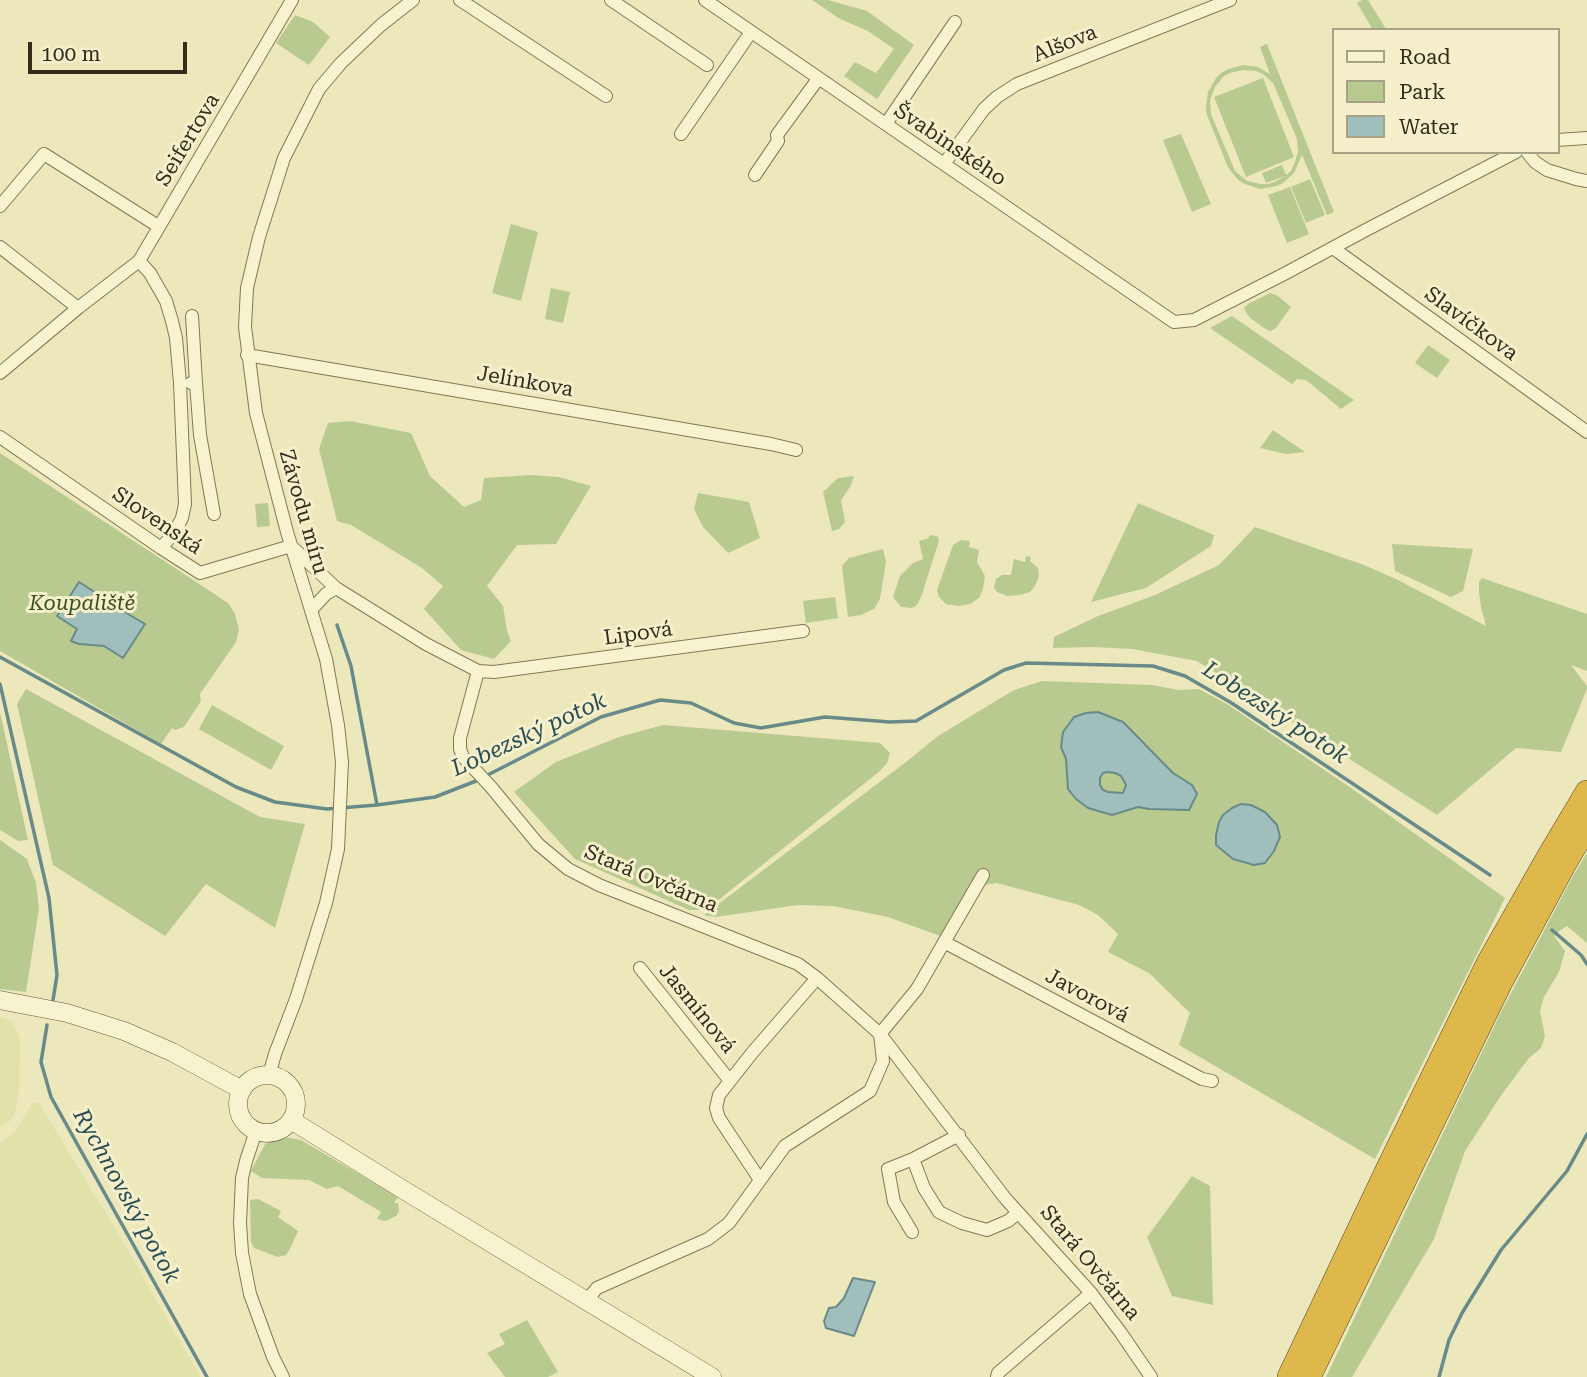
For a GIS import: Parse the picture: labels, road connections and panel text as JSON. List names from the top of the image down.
{
  "streets": {
    "street": [
      "Alšova",
      "Seifertova",
      "Švabinského",
      "Slavíčkova",
      "Jelínkova",
      "Závodu míru",
      "Slovenská",
      "Lipová",
      "Stará Ovčárna",
      "Javorová",
      "Jasmínová"
    ]
  },
  "crossings": [
    ["Alšova", "Švabinského"],
    ["Švabinského", "Slavíčkova"],
    ["Jelínkova", "Závodu míru"],
    ["Závodu míru", "Slovenská"],
    ["Lipová", "Stará Ovčárna"]
  ],
  "water": ["Lobezský potok", "Rychnovský potok"],
  "parks": ["Koupaliště"],
  "legend": ["Road", "Park", "Water"],
  "scale_bar": "100 m"
}
